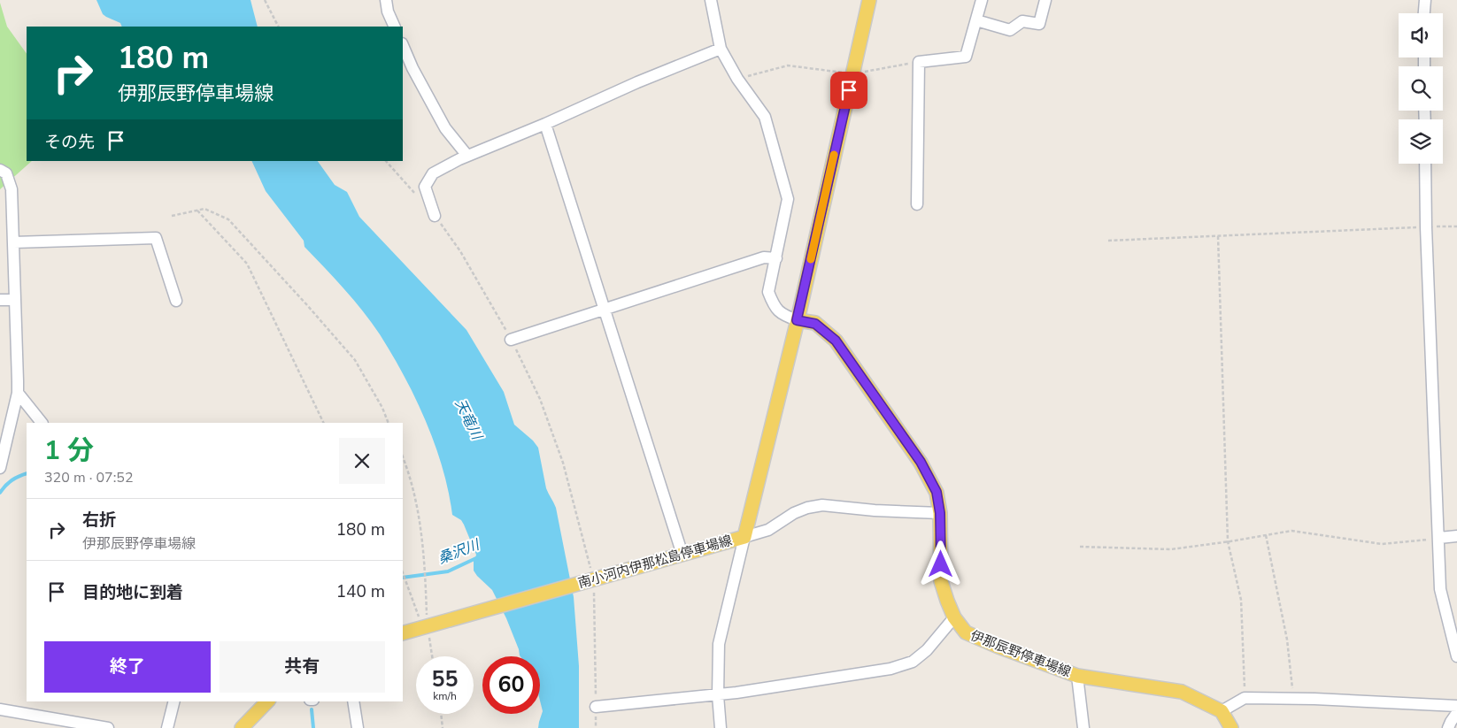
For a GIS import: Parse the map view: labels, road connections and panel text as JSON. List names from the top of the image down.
{
  "streets": {
    "main road": ["南小河内伊那松島停車場線", "伊那辰野停車場線"]
  },
  "crossings": [
    ["南小河内伊那松島停車場線", "伊那辰野停車場線"]
  ],
  "water": ["天竜川", "桑沢川"],
  "page": {
    "turn": ["180 m", "伊那辰野停車場線"],
    "then": "その先",
    "heading": ["1 分", "320 m · 07:52"],
    "list": [
      {
        "name": "右折",
        "note": "伊那辰野停車場線",
        "value": "180 m"
      },
      {
        "name": "目的地に到着",
        "value": "140 m"
      }
    ],
    "buttons": ["終了", "共有"],
    "speed": "55 km/h",
    "limit": "60"
  }
}
